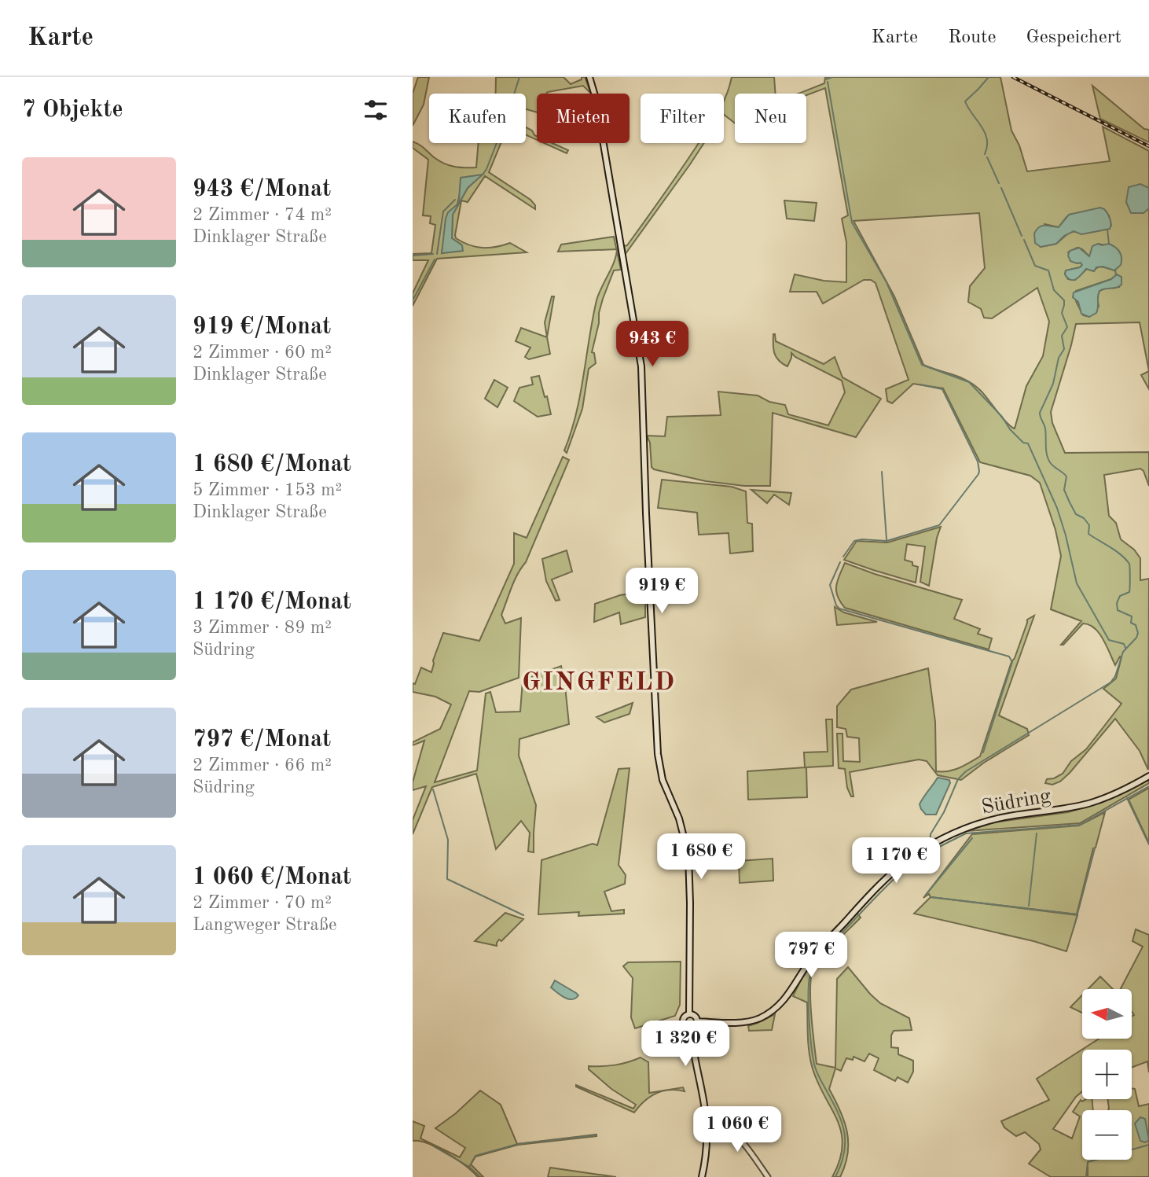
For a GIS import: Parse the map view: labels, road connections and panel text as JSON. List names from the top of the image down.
{
  "streets": {
    "main road": ["Südring"]
  },
  "districts": ["GINGFELD"],
  "north": "left",
  "page": {
    "header": "Karte",
    "nav": ["Karte", "Route", "Gespeichert"],
    "heading": "7 Objekte",
    "chip": [
      "Kaufen",
      "Mieten",
      "Filter",
      "Neu"
    ],
    "list": [
      {
        "name": "943 €/Monat",
        "note": "2 Zimmer · 74 m² · Dinklager Straße"
      },
      {
        "name": "919 €/Monat",
        "note": "2 Zimmer · 60 m² · Dinklager Straße"
      },
      {
        "name": "1 680 €/Monat",
        "note": "5 Zimmer · 153 m² · Dinklager Straße"
      },
      {
        "name": "1 170 €/Monat",
        "note": "3 Zimmer · 89 m² · Südring"
      },
      {
        "name": "797 €/Monat",
        "note": "2 Zimmer · 66 m² · Südring"
      },
      {
        "name": "1 060 €/Monat",
        "note": "2 Zimmer · 70 m² · Langweger Straße"
      }
    ],
    "price": [
      "943 €",
      "919 €",
      "1 680 €",
      "1 170 €",
      "797 €",
      "1 320 €",
      "1 060 €"
    ],
    "map_buttons": ["+", "−"]
  }
}
